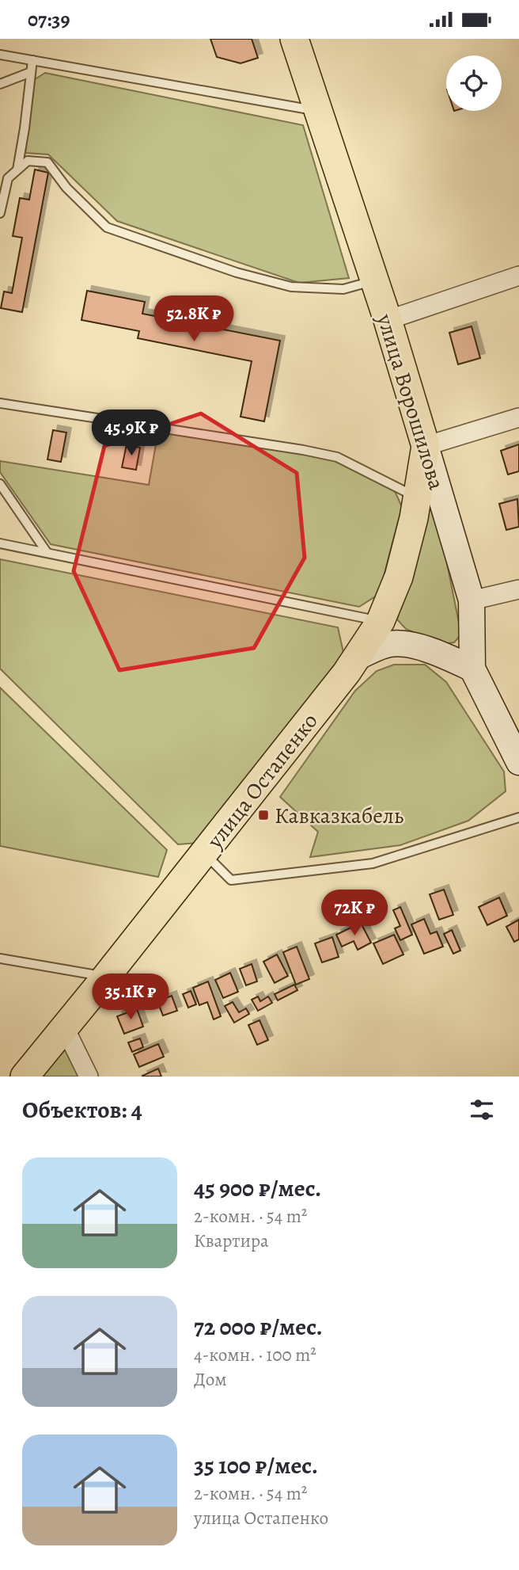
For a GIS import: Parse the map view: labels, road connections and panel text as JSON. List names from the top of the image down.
{
  "streets": {
    "main road": ["улица Ворошилова", "улица Остапенко"]
  },
  "crossings": [
    ["улица Ворошилова", "улица Остапенко"]
  ],
  "places": {
    "transit": ["Кавказкабель"]
  },
  "page": {
    "status": "07:39",
    "price": [
      "52.8K ₽",
      "45.9K ₽",
      "72K ₽",
      "35.1K ₽"
    ],
    "heading": "Объектов: 4",
    "list": [
      {
        "name": "45 900 ₽/мес.",
        "note": "2-комн. · 54 m² · Квартира"
      },
      {
        "name": "72 000 ₽/мес.",
        "note": "4-комн. · 100 m² · Дом"
      },
      {
        "name": "35 100 ₽/мес.",
        "note": "2-комн. · 54 m² · улица Остапенко"
      }
    ]
  }
}
